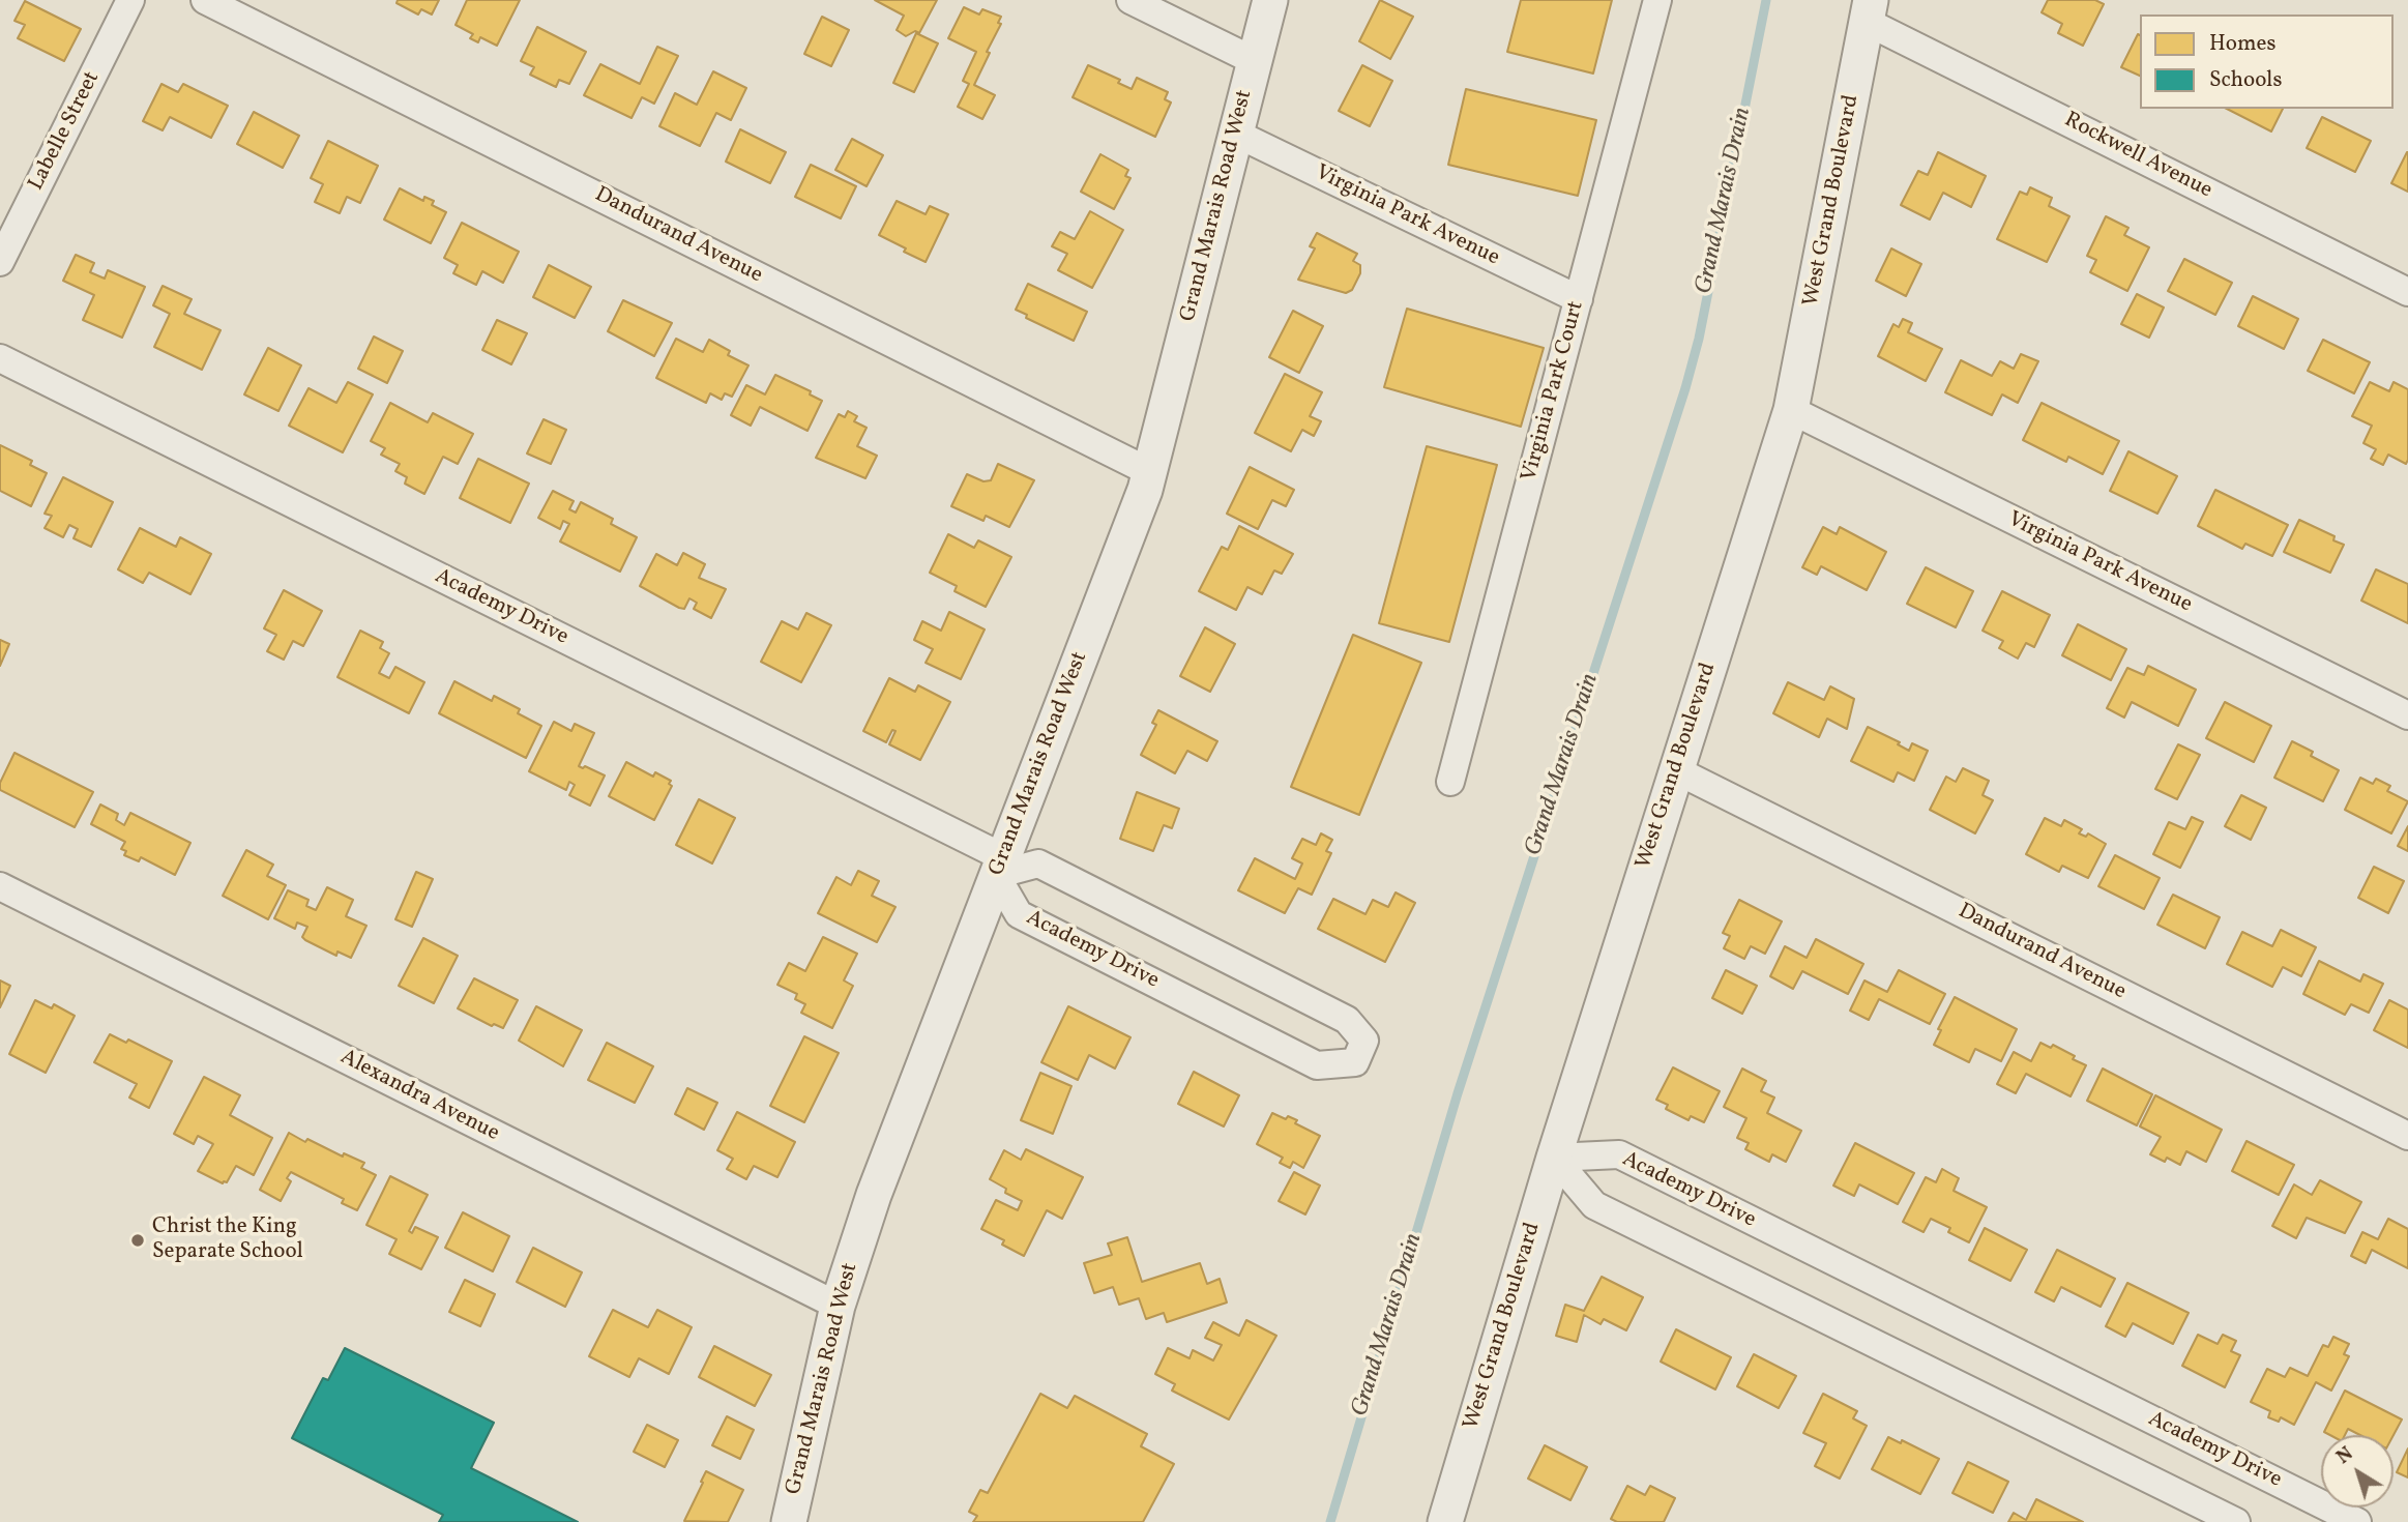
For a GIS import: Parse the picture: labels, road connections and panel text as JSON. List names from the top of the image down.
{
  "streets": {
    "street": [
      "Labelle Street",
      "Rockwell Avenue",
      "West Grand Boulevard",
      "Grand Marais Road West",
      "Virginia Park Avenue",
      "Dandurand Avenue",
      "Virginia Park Court",
      "Academy Drive",
      "Alexandra Avenue"
    ]
  },
  "crossings": [
    ["Rockwell Avenue", "West Grand Boulevard"],
    ["West Grand Boulevard", "Virginia Park Avenue"],
    ["West Grand Boulevard", "Dandurand Avenue"],
    ["West Grand Boulevard", "Academy Drive"],
    ["Grand Marais Road West", "Virginia Park Avenue"],
    ["Grand Marais Road West", "Dandurand Avenue"],
    ["Grand Marais Road West", "Academy Drive"],
    ["Grand Marais Road West", "Alexandra Avenue"],
    ["Virginia Park Avenue", "Virginia Park Court"]
  ],
  "water": ["Grand Marais Drain"],
  "places": ["Christ the King Separate School"],
  "legend": ["Homes", "Schools"],
  "north": "top left"
}
